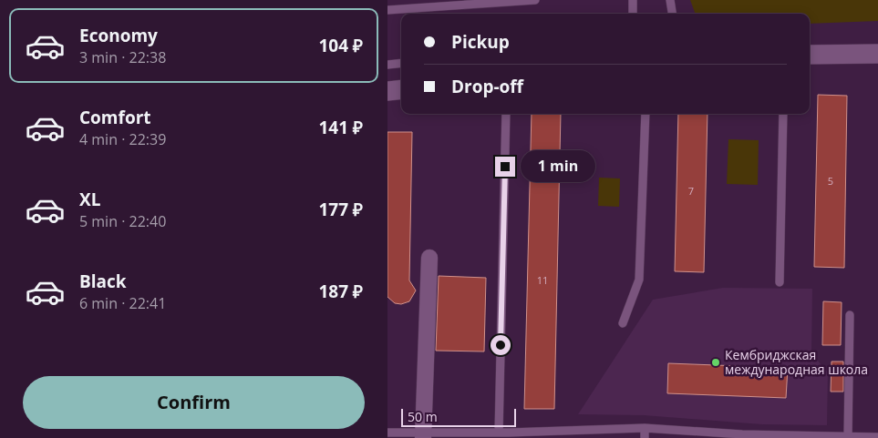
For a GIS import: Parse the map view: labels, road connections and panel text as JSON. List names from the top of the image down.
{
  "places": ["Кембриджская международная школа"],
  "house_numbers": ["5", "7", "11"],
  "scale_bar": "50 m",
  "page": {
    "list": [
      {
        "name": "Economy",
        "note": "3 min · 22:38",
        "value": "104 ₽"
      },
      {
        "name": "Comfort",
        "note": "4 min · 22:39",
        "value": "141 ₽"
      },
      {
        "name": "XL",
        "note": "5 min · 22:40",
        "value": "177 ₽"
      },
      {
        "name": "Black",
        "note": "6 min · 22:41",
        "value": "187 ₽"
      }
    ],
    "banner": ["Pickup", "Drop-off"],
    "bubble": "1 min",
    "buttons": "Confirm",
    "scale": "50 m"
  }
}
